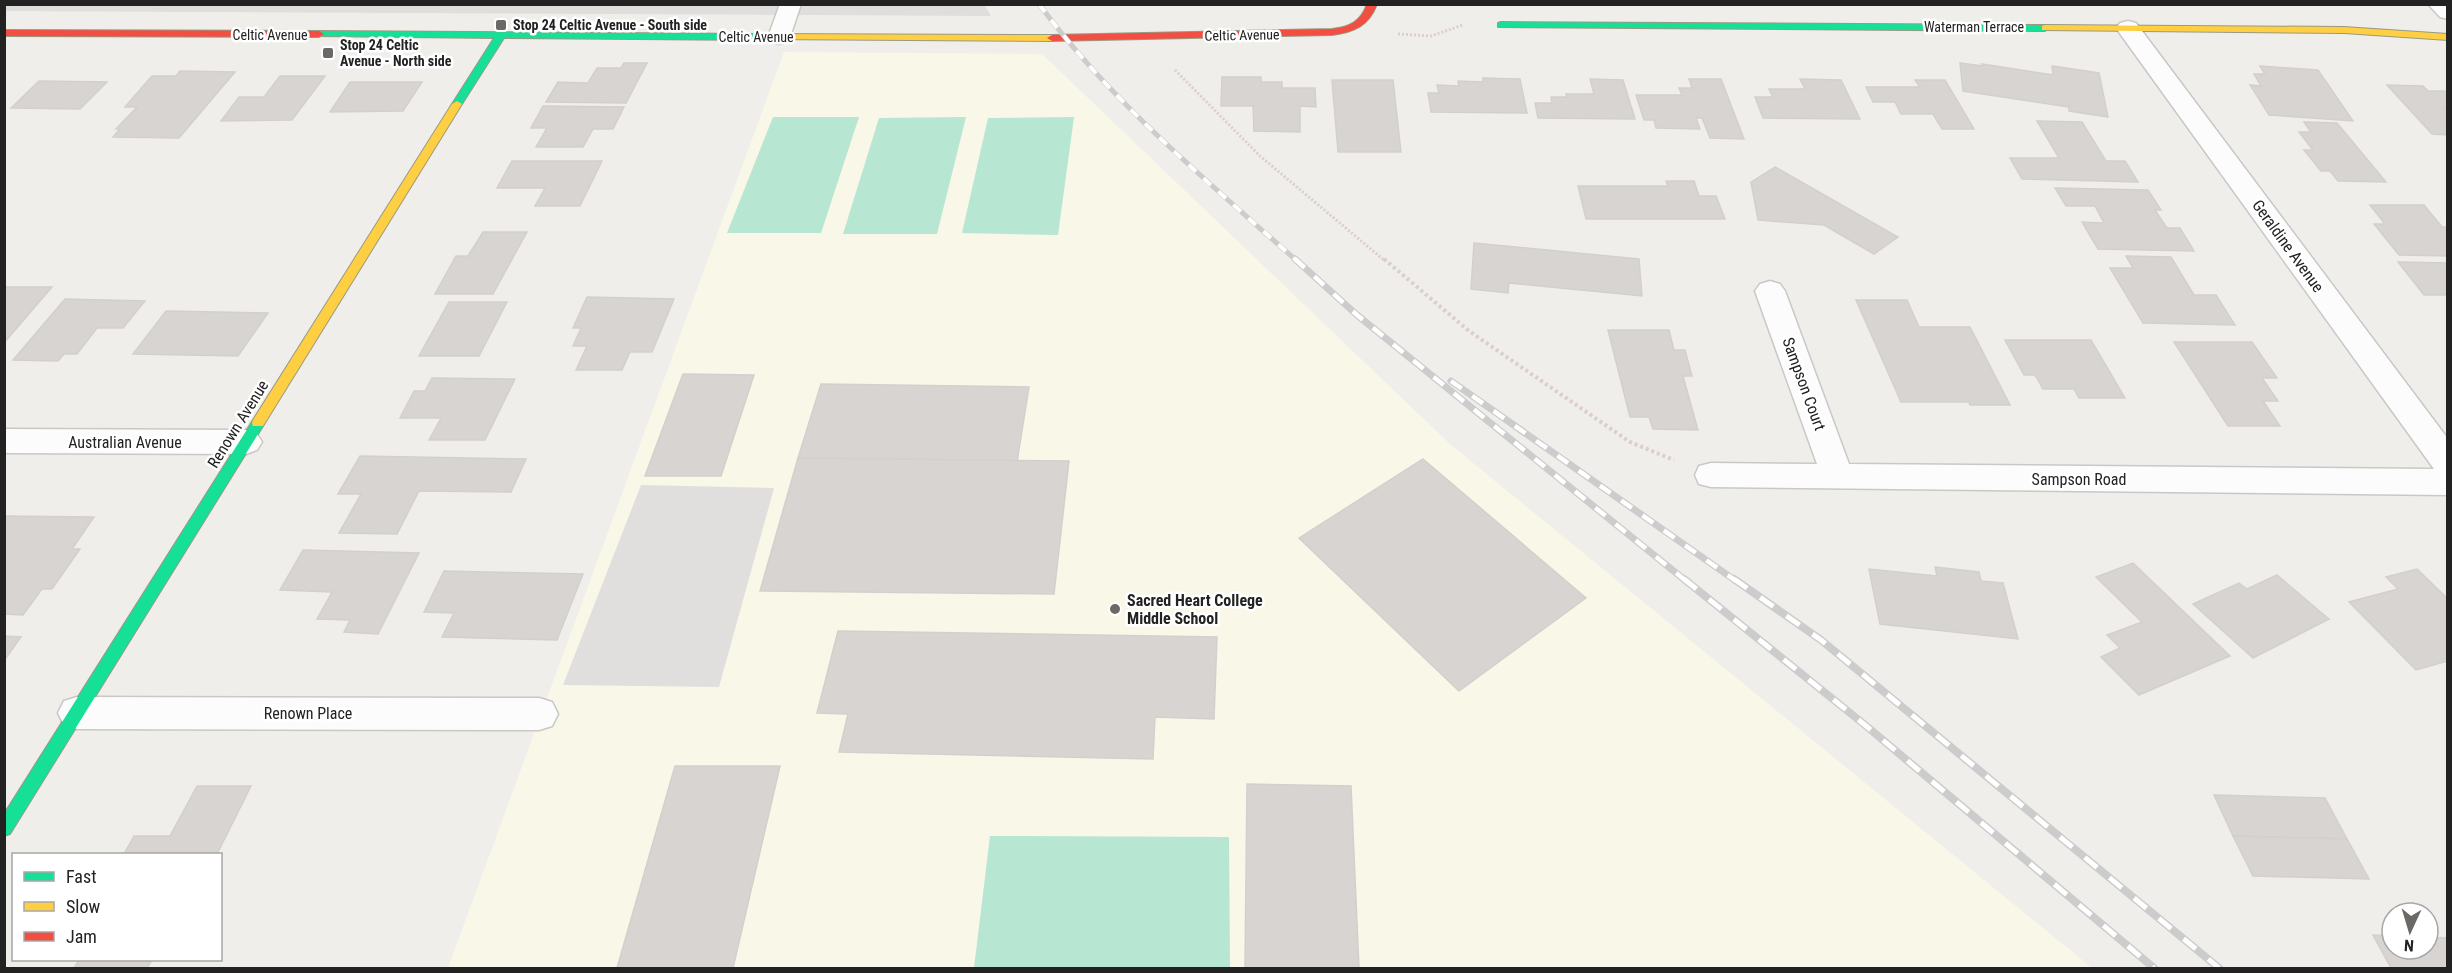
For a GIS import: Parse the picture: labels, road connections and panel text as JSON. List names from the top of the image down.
{
  "streets": {
    "street": [
      "Waterman Terrace",
      "Celtic Avenue",
      "Geraldine Avenue",
      "Sampson Court",
      "Renown Avenue",
      "Australian Avenue",
      "Sampson Road",
      "Renown Place"
    ]
  },
  "crossings": [
    ["Waterman Terrace", "Geraldine Avenue"],
    ["Celtic Avenue", "Renown Avenue"],
    ["Sampson Court", "Sampson Road"],
    ["Renown Avenue", "Australian Avenue"],
    ["Renown Avenue", "Renown Place"]
  ],
  "places": {
    "transit": ["Stop 24 Celtic Avenue - South side", "Stop 24 Celtic Avenue - North side"],
    "other": ["Sacred Heart College Middle School"]
  },
  "legend": ["Fast", "Slow", "Jam"],
  "north": "bottom"
}
